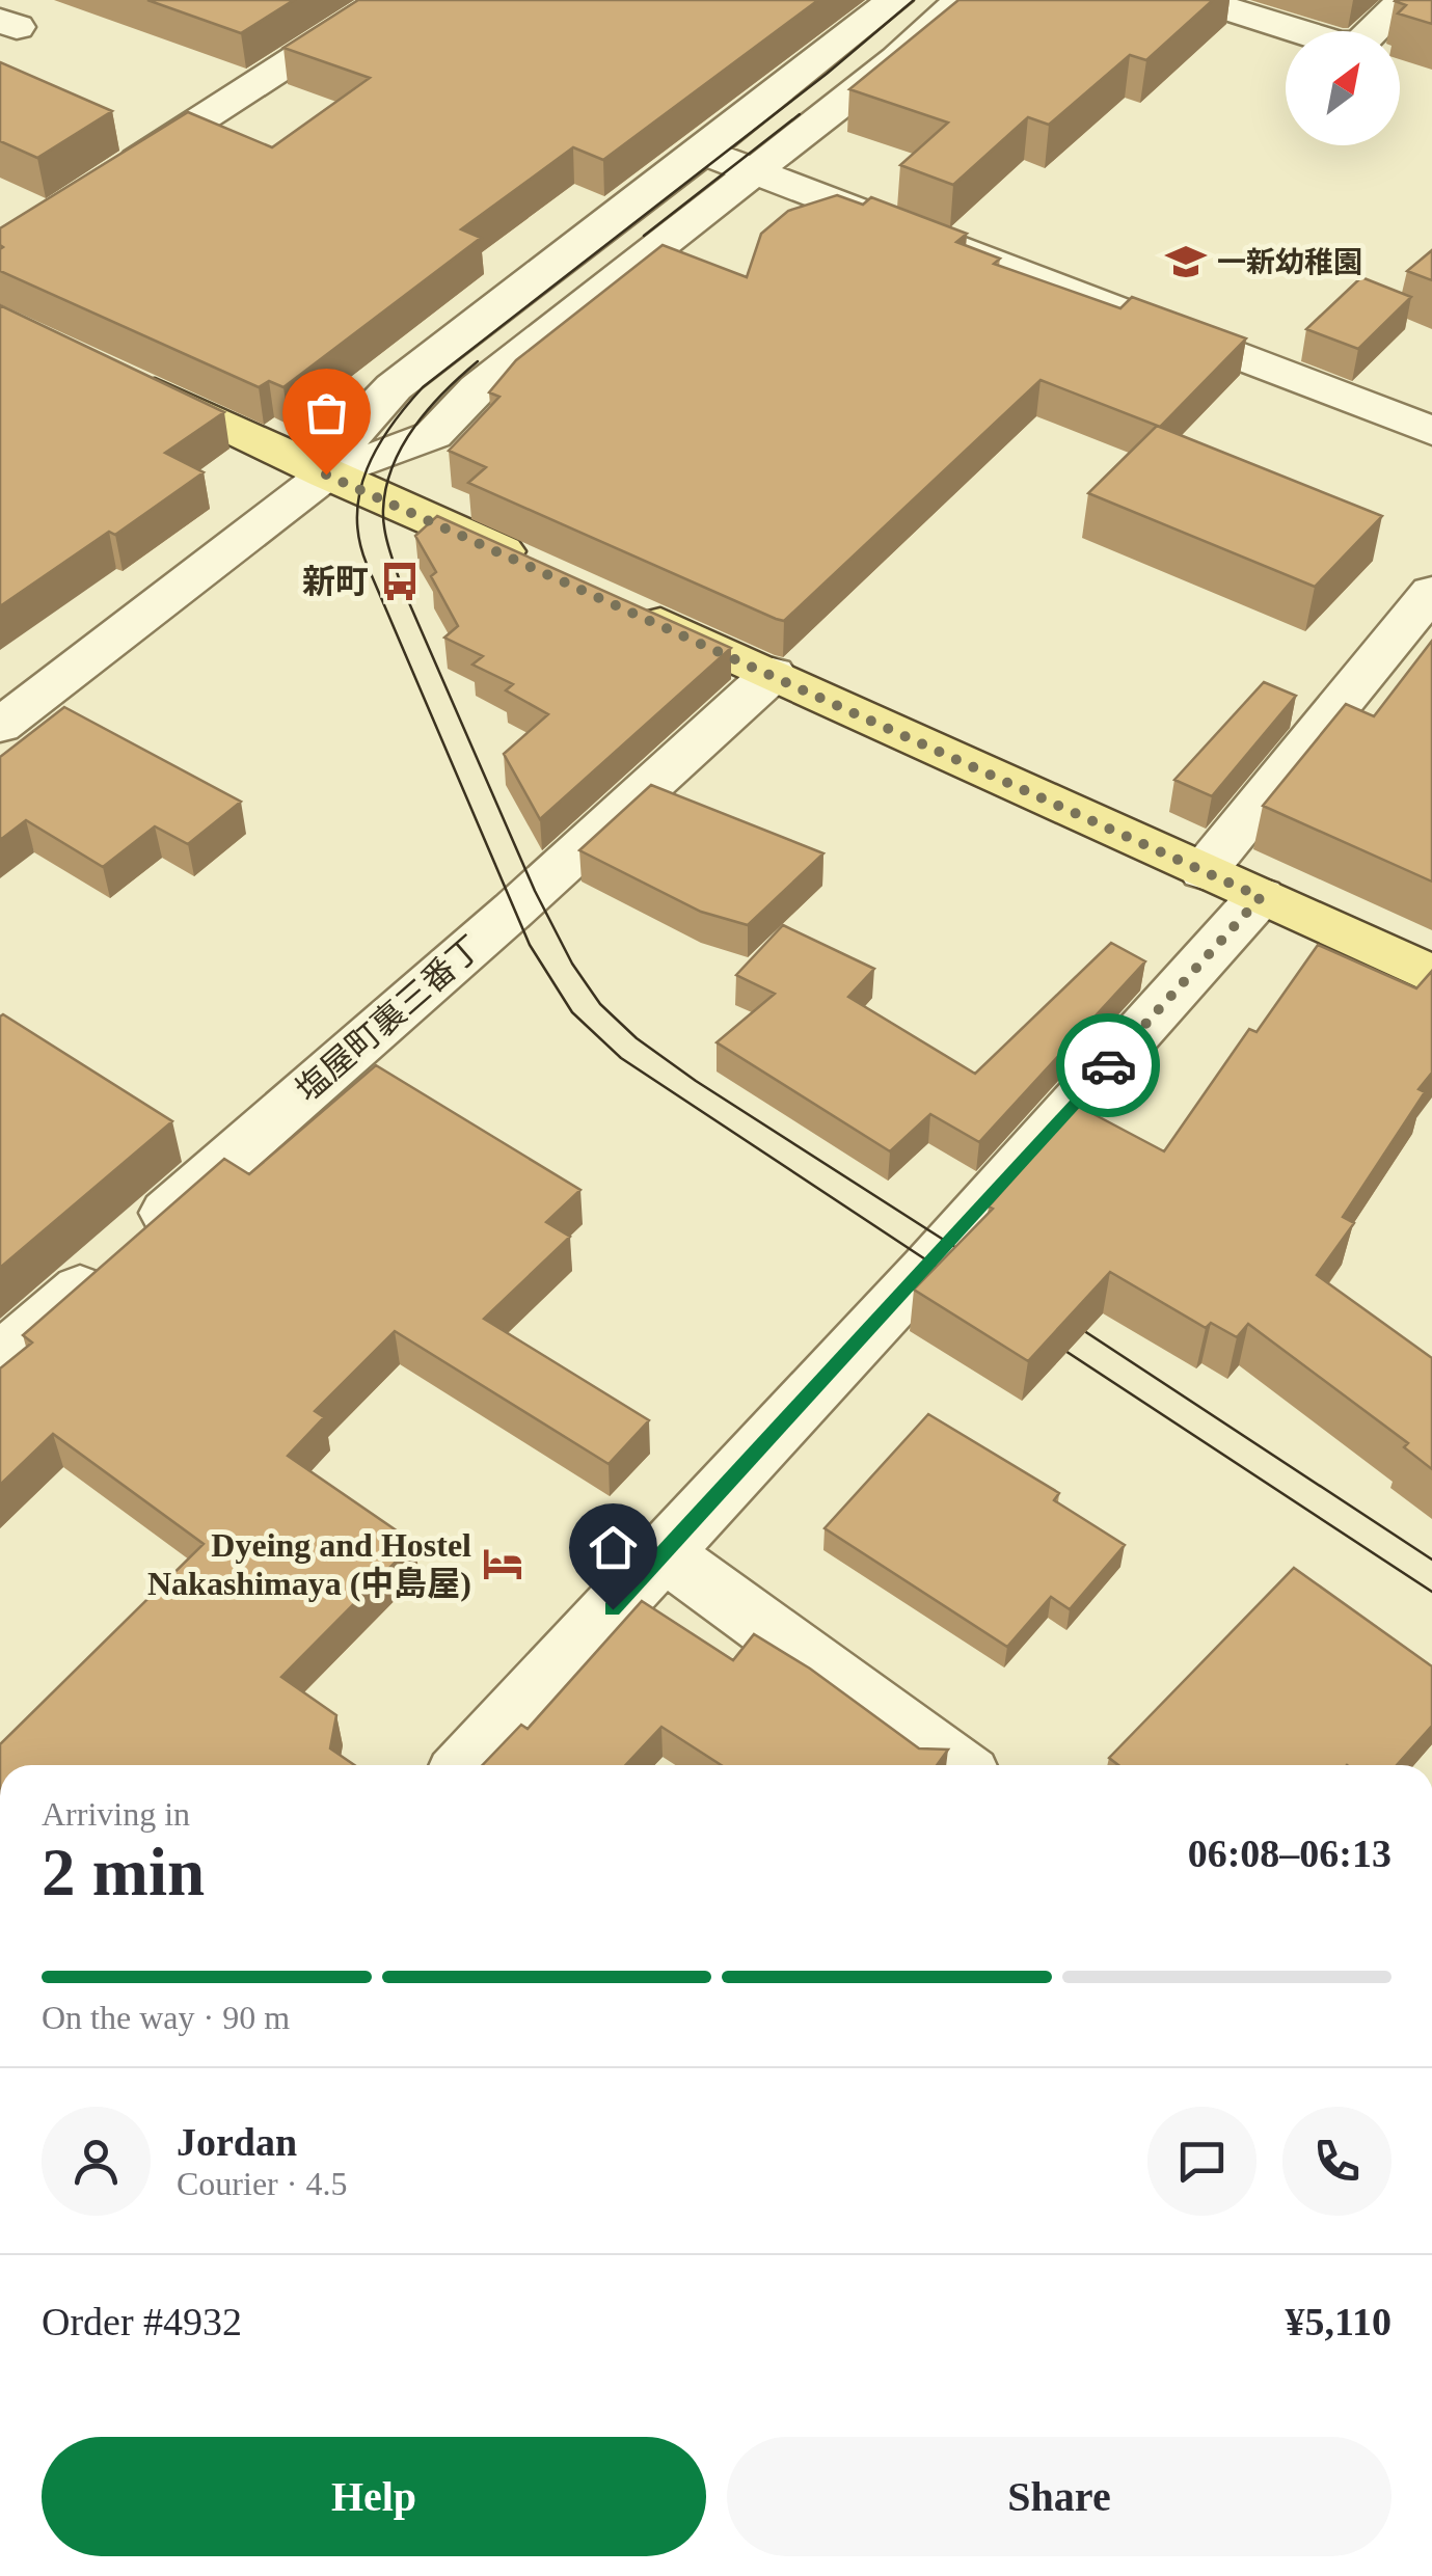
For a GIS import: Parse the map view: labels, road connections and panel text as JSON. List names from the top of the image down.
{
  "streets": {
    "street": ["塩屋町裏三番丁"]
  },
  "places": {
    "school or university": ["一新幼稚園"],
    "bus stop": ["新町"],
    "hotel": ["Dyeing and Hostel Nakashimaya (中島屋)"]
  },
  "north": "top right",
  "page": {
    "heading": ["2 min", "Arriving in", "06:08–06:13"],
    "panel": [
      "Jordan",
      "Courier · 4.5",
      "Order #4932",
      "¥5,110"
    ],
    "bar": "On the way · 90 m",
    "buttons": ["Help", "Share"]
  }
}
